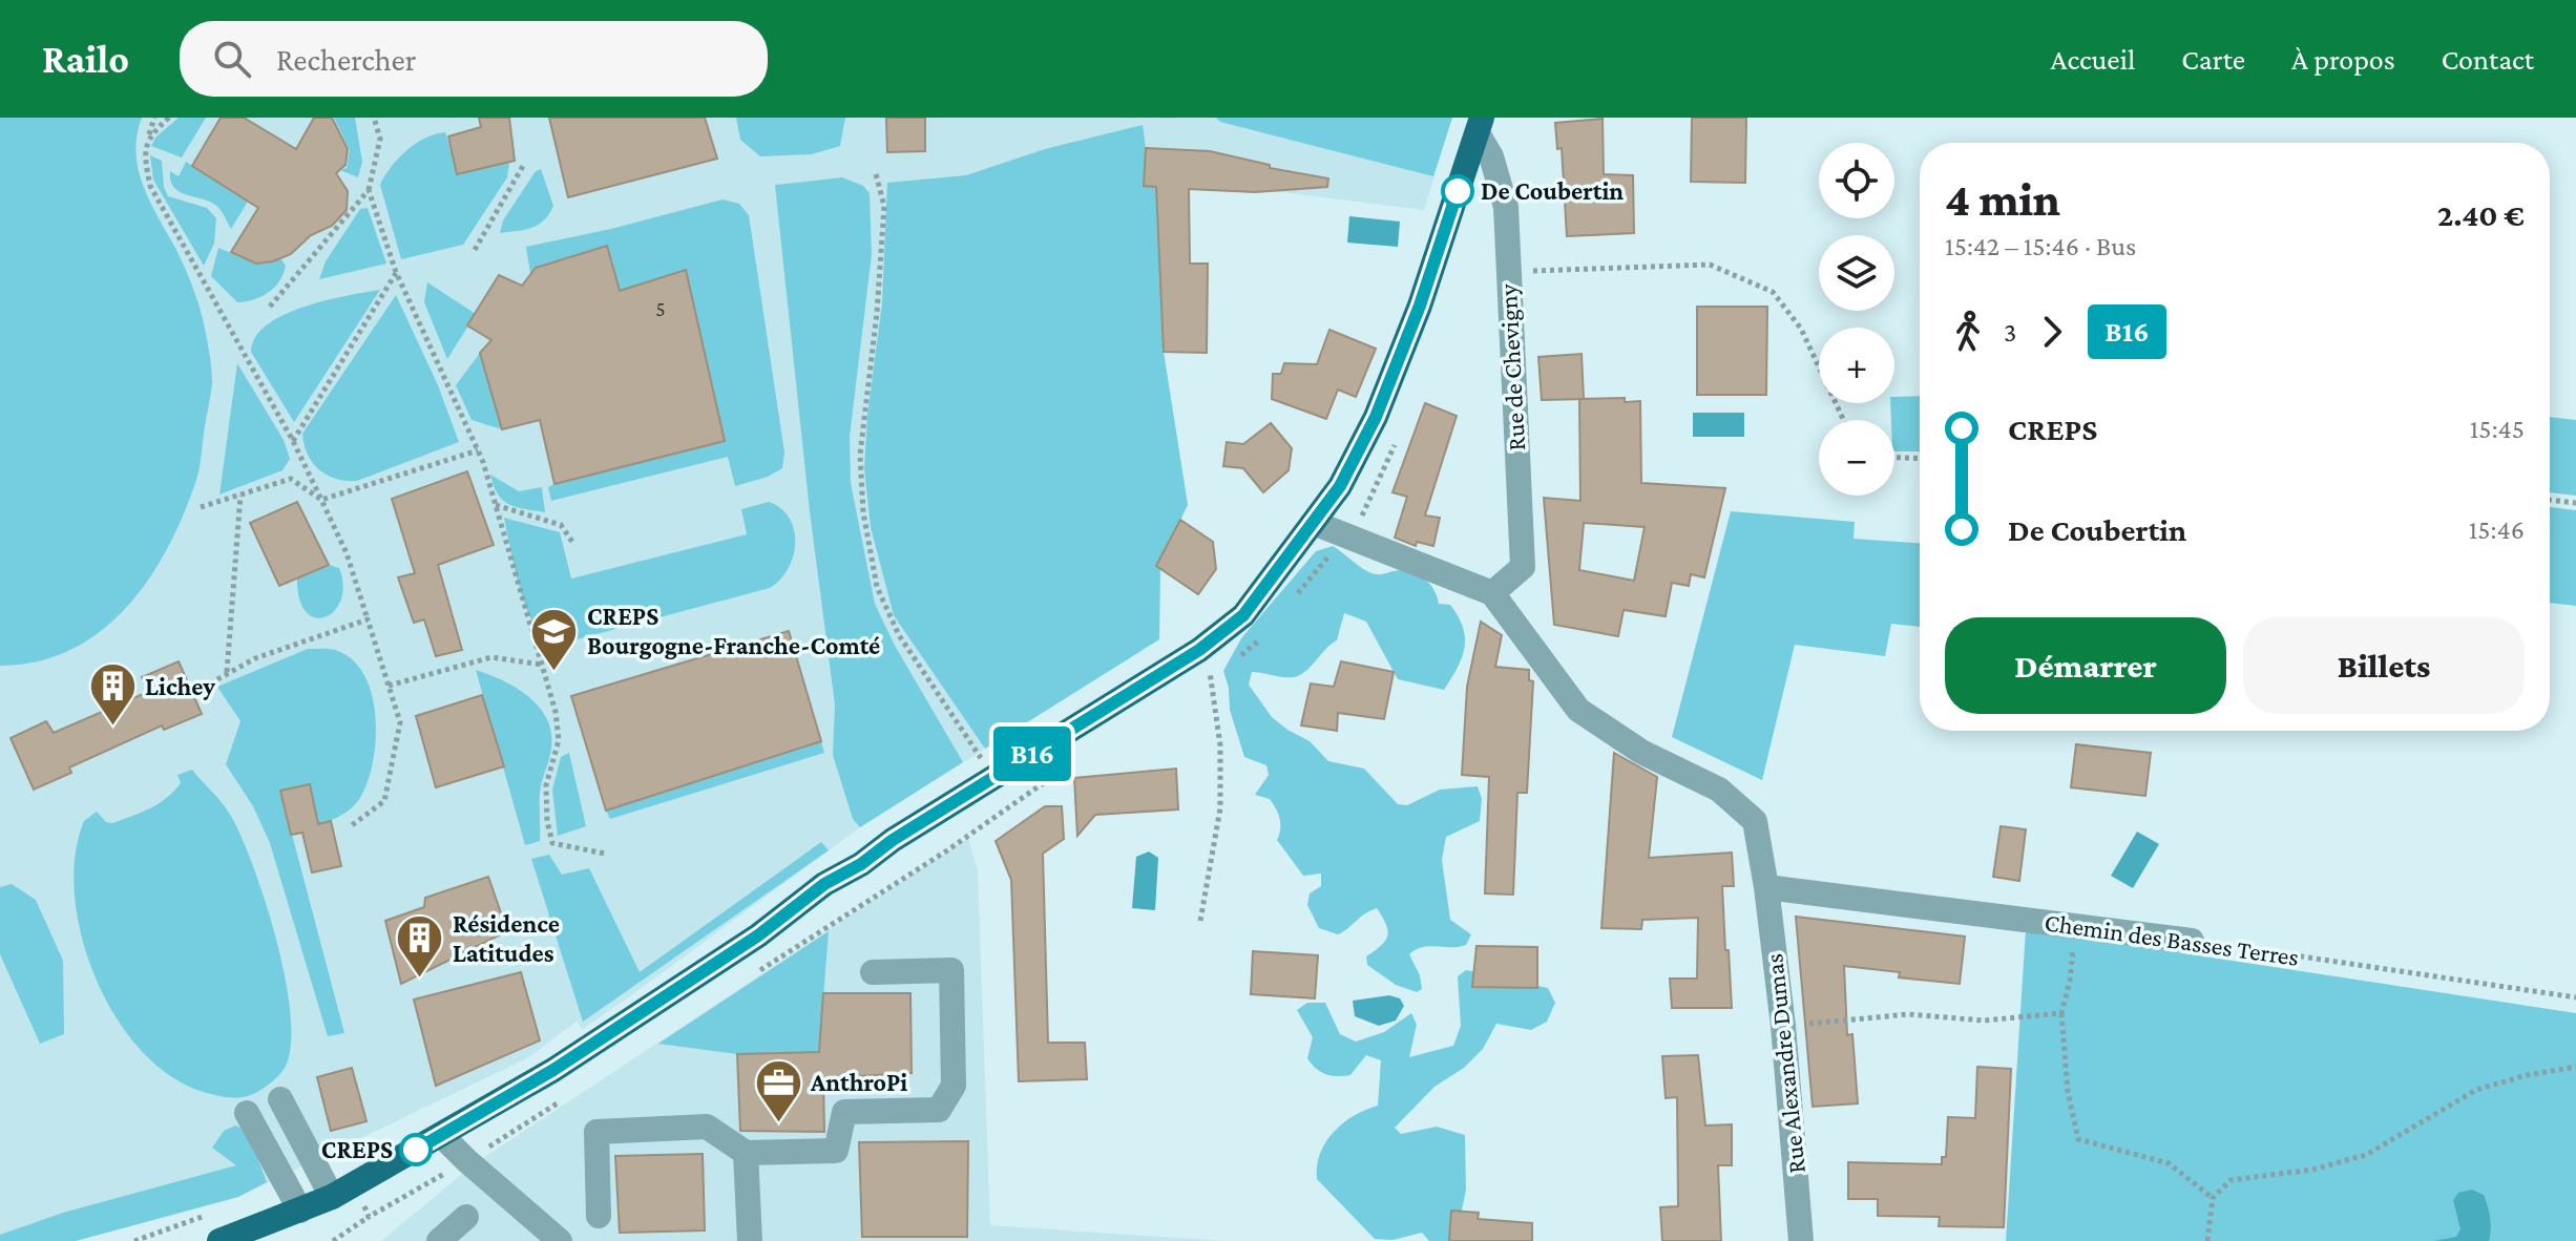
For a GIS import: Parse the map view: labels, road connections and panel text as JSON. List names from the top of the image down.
{
  "streets": {
    "street": ["Rue de Chevigny", "Chemin des Basses Terres", "Rue Alexandre Dumas"]
  },
  "crossings": [
    ["Rue de Chevigny", "Rue Alexandre Dumas"],
    ["Chemin des Basses Terres", "Rue Alexandre Dumas"]
  ],
  "places": {
    "other": ["De Coubertin", "CREPS"],
    "school or university": ["CREPS Bourgogne-Franche-Comté"],
    "building": ["Lichey", "Résidence Latitudes"],
    "office": ["AnthroPi"]
  },
  "lines": ["bus line B16"],
  "house_numbers": ["5"],
  "page": {
    "header": "Railo",
    "search": "Rechercher",
    "nav": [
      "Accueil",
      "Carte",
      "À propos",
      "Contact"
    ],
    "on_map": "B16",
    "map_buttons": ["+", "−"],
    "heading": ["4 min", "15:42 – 15:46 · Bus", "2.40 €"],
    "legs": ["3", "B16"],
    "list": [
      {
        "name": "CREPS",
        "value": "15:45"
      },
      {
        "name": "De Coubertin",
        "value": "15:46"
      }
    ],
    "buttons": ["Démarrer", "Billets"]
  }
}
